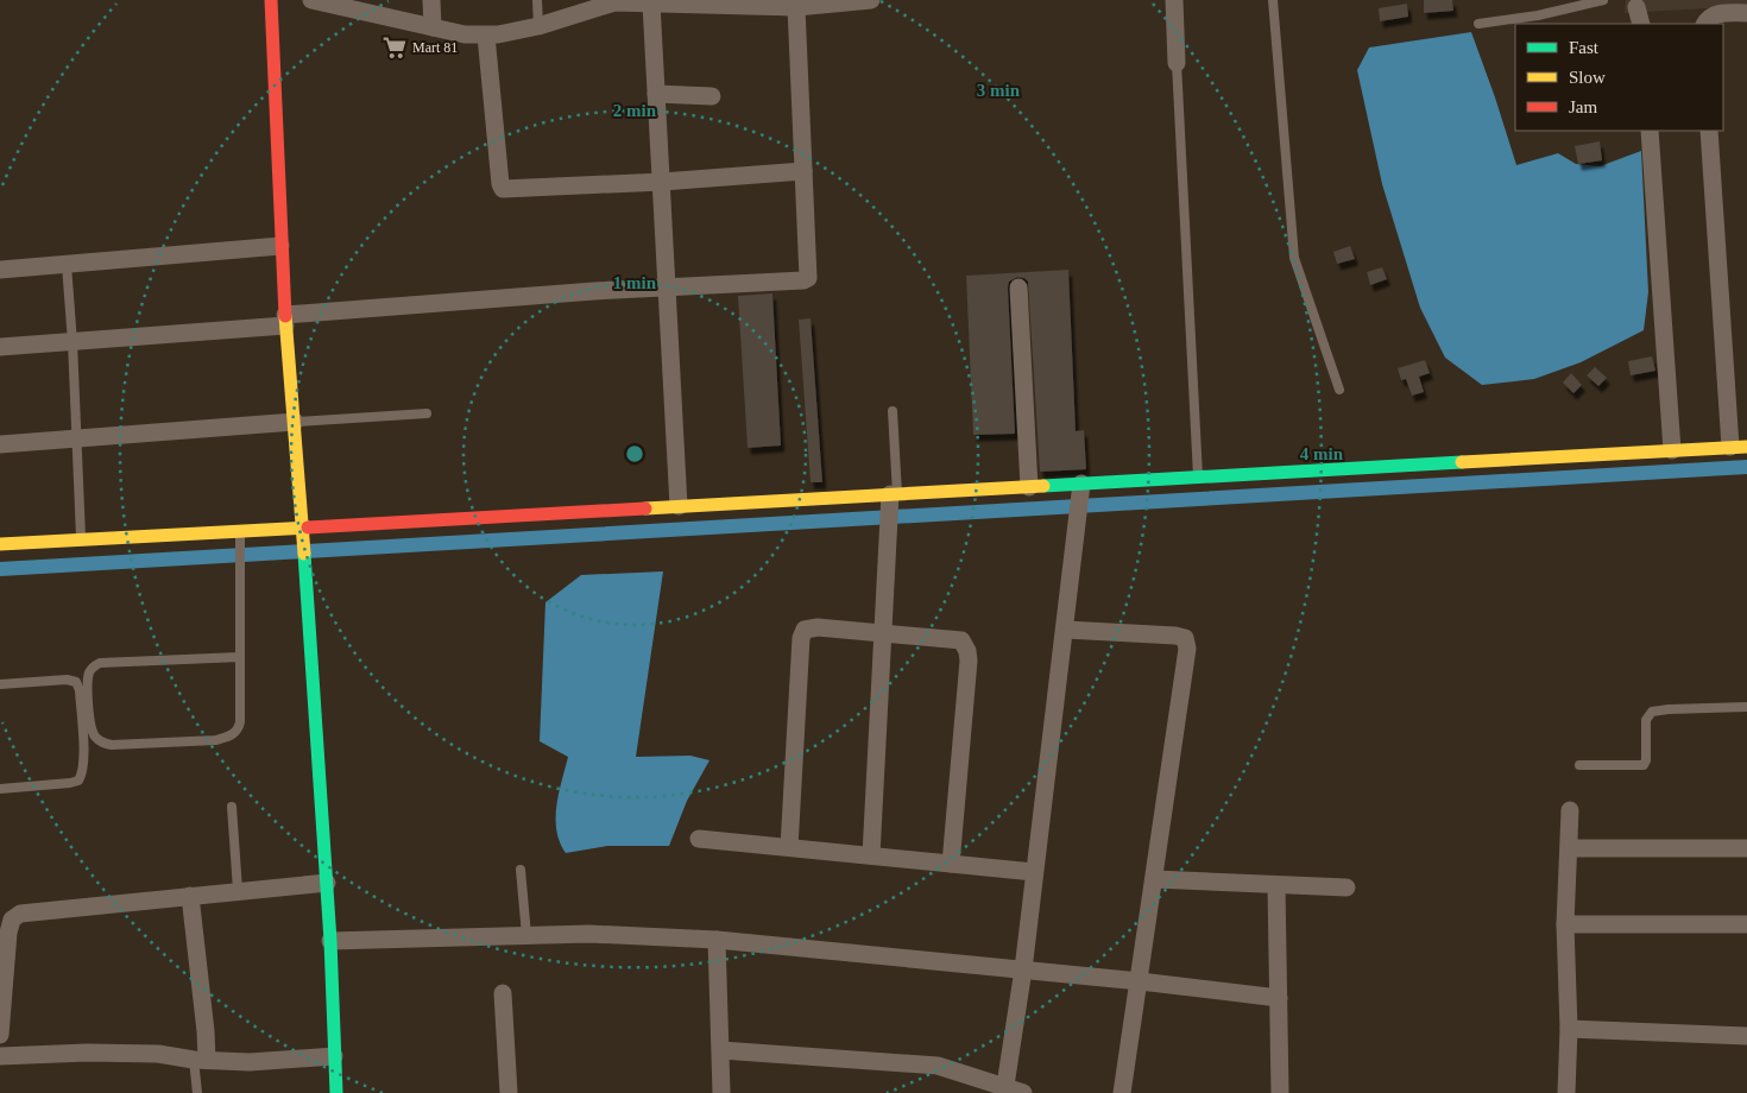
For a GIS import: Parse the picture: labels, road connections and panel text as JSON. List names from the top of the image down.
{
  "places": {
    "supermarket": ["Mart 81"]
  },
  "legend": ["Fast", "Slow", "Jam"],
  "rings": [
    "3 min",
    "2 min",
    "1 min",
    "4 min"
  ]
}
